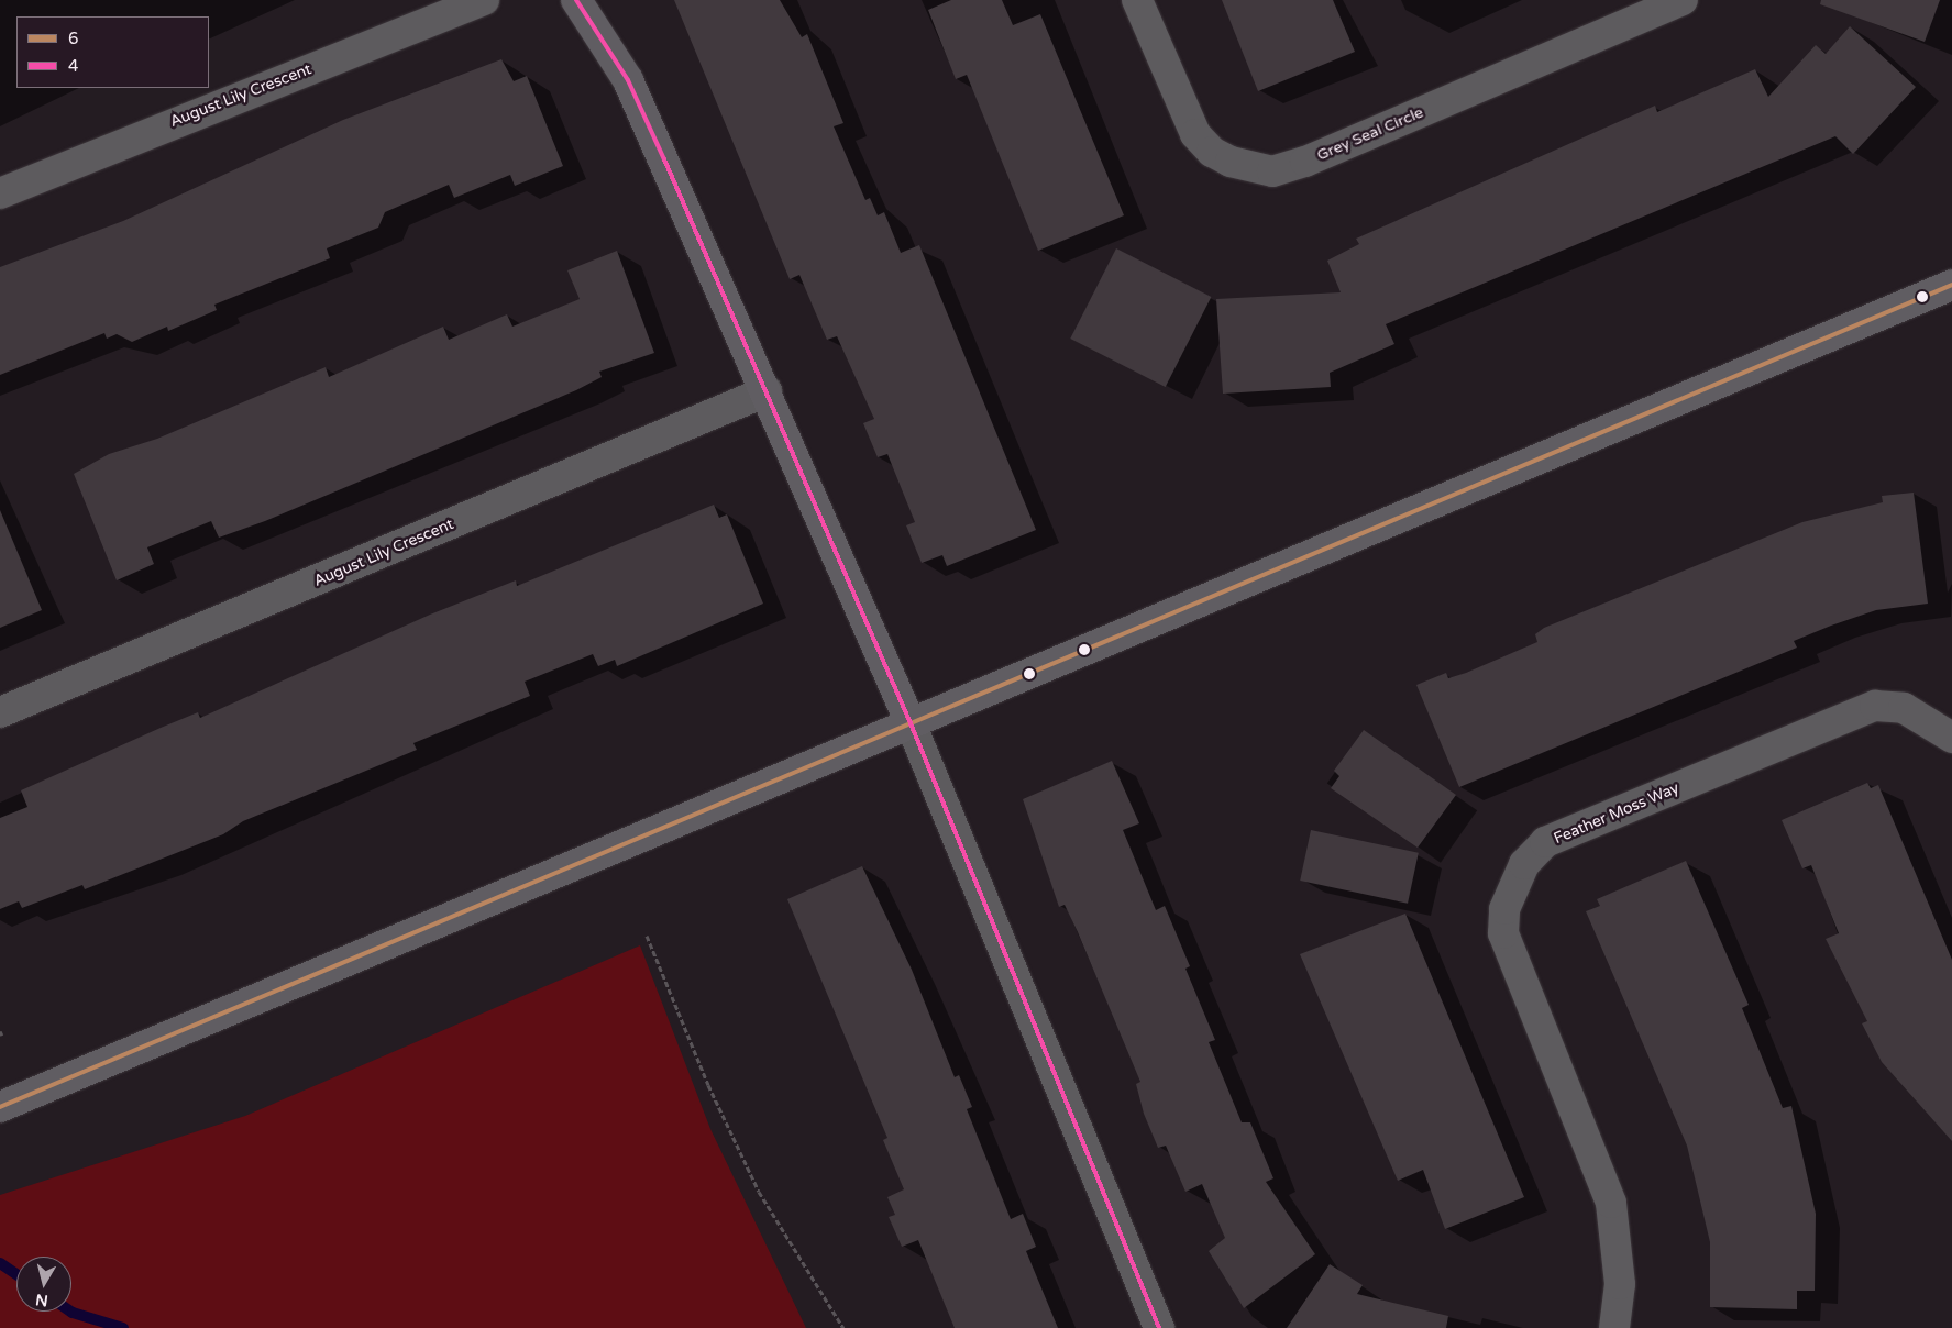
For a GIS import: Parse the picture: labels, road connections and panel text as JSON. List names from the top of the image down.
{
  "streets": {
    "street": ["August Lily Crescent", "Grey Seal Circle", "Feather Moss Way"]
  },
  "lines": ["transit line 4", "transit line 6"],
  "legend": ["6", "4"],
  "north": "bottom"
}
